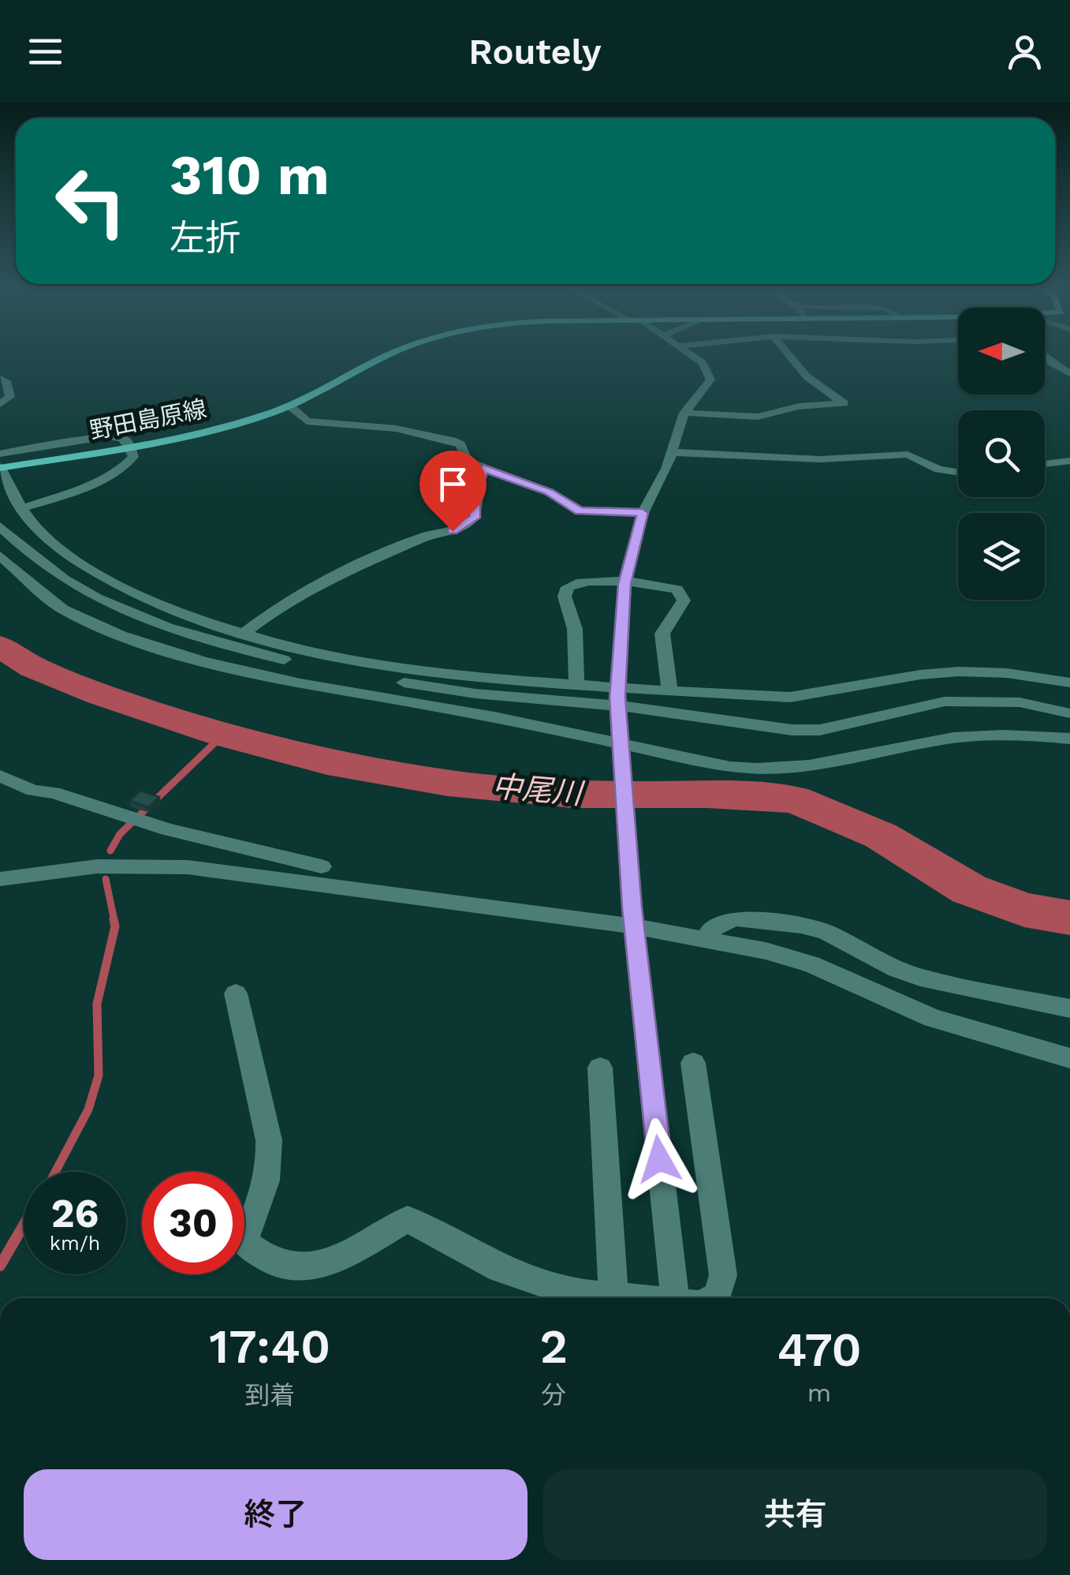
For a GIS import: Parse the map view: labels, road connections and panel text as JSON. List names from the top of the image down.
{
  "streets": {
    "main road": ["野田島原線"]
  },
  "water": ["中尾川"],
  "north": "left",
  "page": {
    "header": "Routely",
    "turn": ["310 m", "左折"],
    "speed": "26 km/h",
    "limit": "30",
    "eta": [
      "17:40",
      "到着",
      "2",
      "分",
      "470",
      "m"
    ],
    "buttons": ["終了", "共有"]
  }
}
